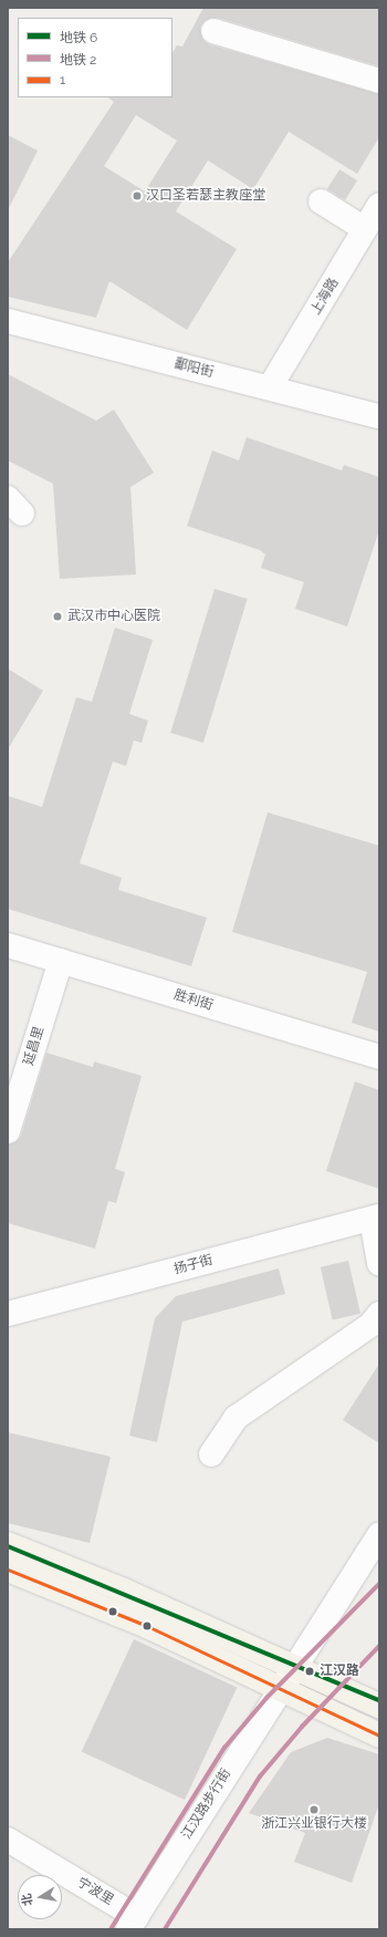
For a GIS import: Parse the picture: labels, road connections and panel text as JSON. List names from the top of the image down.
{
  "streets": {
    "street": [
      "上海路",
      "鄱阳街",
      "胜利街",
      "延昌里",
      "扬子街",
      "江汉路步行街",
      "宁波里"
    ]
  },
  "crossings": [
    ["上海路", "鄱阳街"],
    ["胜利街", "延昌里"],
    ["江汉路步行街", "宁波里"]
  ],
  "places": [
    "汉口圣若瑟主教座堂",
    "武汉市中心医院",
    "江汉路",
    "浙江兴业银行大楼"
  ],
  "lines": ["metro line 6", "transit line 1", "metro line 2"],
  "legend": ["地铁 6", "地铁 2", "1"],
  "north": "left"
}
